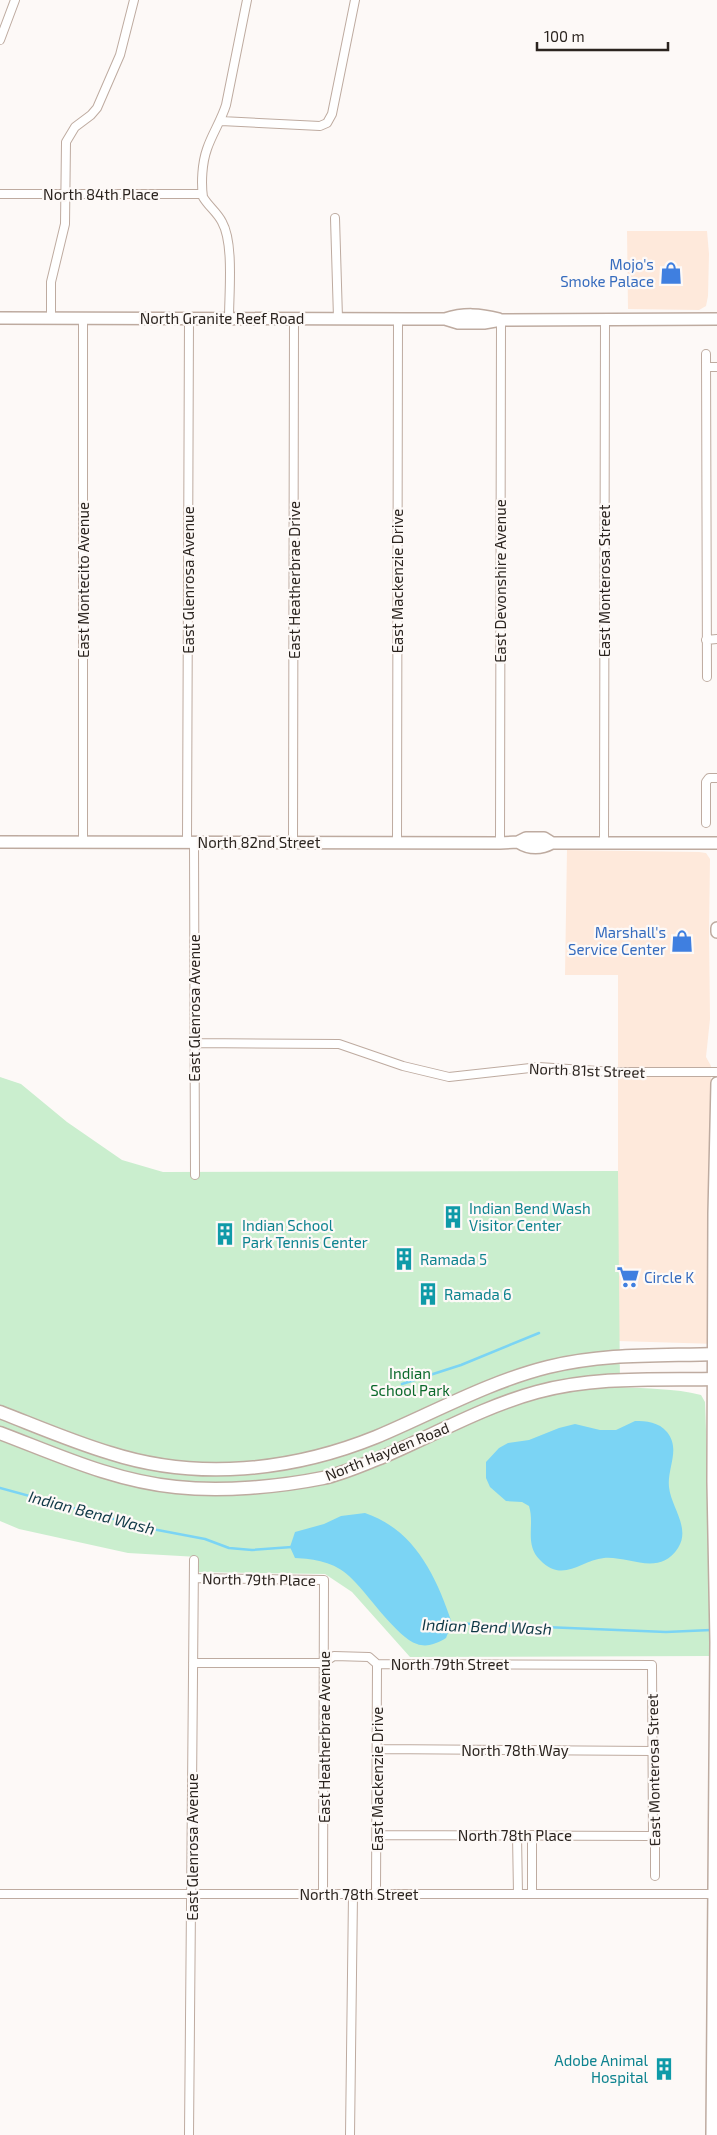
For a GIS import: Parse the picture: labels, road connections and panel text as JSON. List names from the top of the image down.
{
  "streets": {
    "main road": ["North Hayden Road"],
    "street": [
      "North 84th Place",
      "North Granite Reef Road",
      "East Montecito Avenue",
      "East Glenrosa Avenue",
      "East Heatherbrae Drive",
      "East Mackenzie Drive",
      "East Devonshire Avenue",
      "East Monterosa Street",
      "North 82nd Street",
      "North 81st Street",
      "North 79th Place",
      "North 79th Street",
      "East Heatherbrae Avenue",
      "North 78th Way",
      "North 78th Place",
      "North 78th Street"
    ]
  },
  "crossings": [
    ["North Granite Reef Road", "East Montecito Avenue"],
    ["North Granite Reef Road", "East Glenrosa Avenue"],
    ["North Granite Reef Road", "East Heatherbrae Drive"],
    ["North Granite Reef Road", "East Mackenzie Drive"],
    ["North Granite Reef Road", "East Devonshire Avenue"],
    ["North Granite Reef Road", "East Monterosa Street"],
    ["East Montecito Avenue", "North 82nd Street"],
    ["East Glenrosa Avenue", "North 82nd Street"],
    ["East Glenrosa Avenue", "North 81st Street"],
    ["East Glenrosa Avenue", "North 79th Place"],
    ["East Glenrosa Avenue", "North 79th Street"],
    ["East Glenrosa Avenue", "North 78th Street"],
    ["East Heatherbrae Drive", "North 82nd Street"],
    ["East Mackenzie Drive", "North 82nd Street"],
    ["East Mackenzie Drive", "North 79th Street"],
    ["East Mackenzie Drive", "North 78th Way"],
    ["East Mackenzie Drive", "North 78th Place"],
    ["East Mackenzie Drive", "North 78th Street"],
    ["East Devonshire Avenue", "North 82nd Street"],
    ["East Monterosa Street", "North 82nd Street"],
    ["East Monterosa Street", "North 79th Street"],
    ["East Monterosa Street", "North 78th Way"],
    ["East Monterosa Street", "North 78th Place"],
    ["North 79th Place", "East Heatherbrae Avenue"],
    ["North 79th Street", "East Heatherbrae Avenue"],
    ["East Heatherbrae Avenue", "North 78th Street"]
  ],
  "water": ["Indian Bend Wash"],
  "parks": ["Indian School Park"],
  "places": {
    "shop": ["Mojo's Smoke Palace", "Marshall's Service Center"],
    "building": [
      "Indian Bend Wash Visitor Center",
      "Indian School Park Tennis Center",
      "Ramada 5",
      "Ramada 6",
      "Adobe Animal Hospital"
    ],
    "supermarket": ["Circle K"]
  },
  "scale_bar": "100 m"
}
